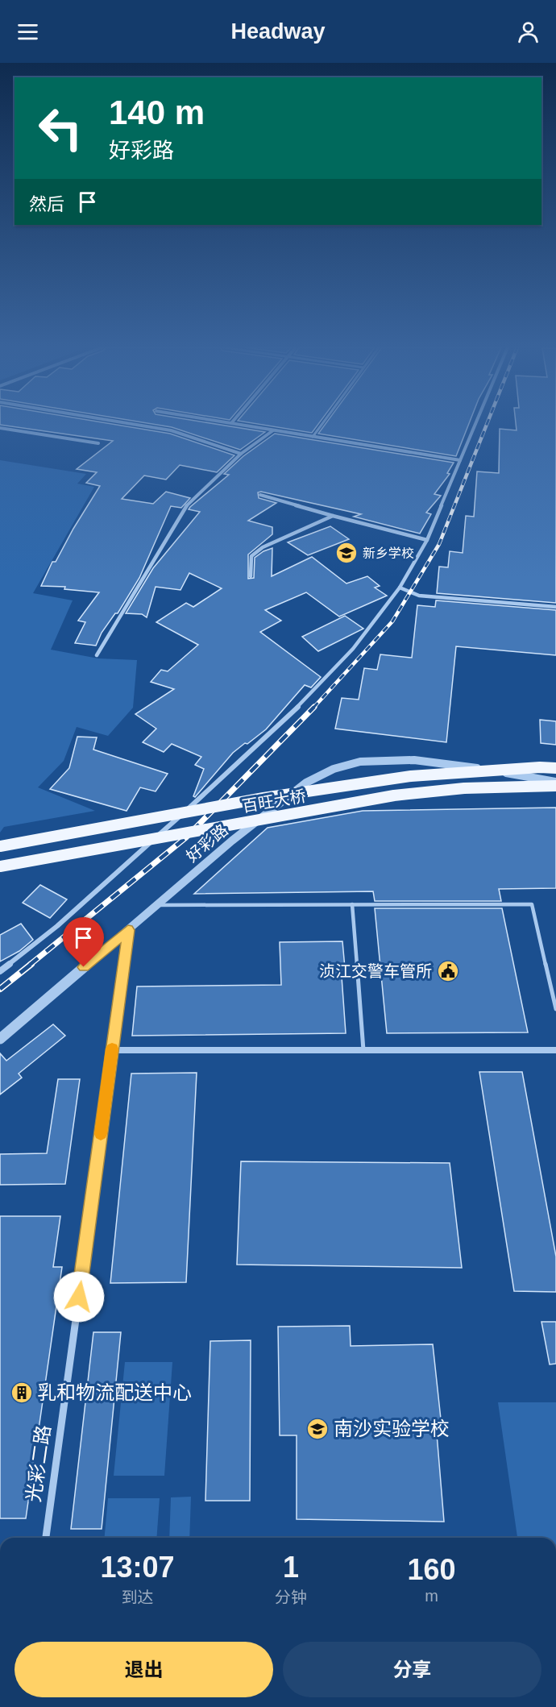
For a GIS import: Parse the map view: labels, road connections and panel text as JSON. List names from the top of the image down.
{
  "streets": {
    "main road": ["百旺大桥"],
    "street": ["好彩路", "光彩二路"]
  },
  "crossings": [
    ["好彩路", "光彩二路"]
  ],
  "places": {
    "school or university": ["新乡学校", "南沙实验学校"],
    "public building": ["浈江交警车管所"],
    "building": ["乳和物流配送中心"]
  },
  "page": {
    "header": "Headway",
    "turn": ["140 m", "好彩路"],
    "then": "然后",
    "eta": [
      "13:07",
      "到达",
      "1",
      "分钟",
      "160",
      "m"
    ],
    "buttons": ["退出", "分享"]
  }
}
